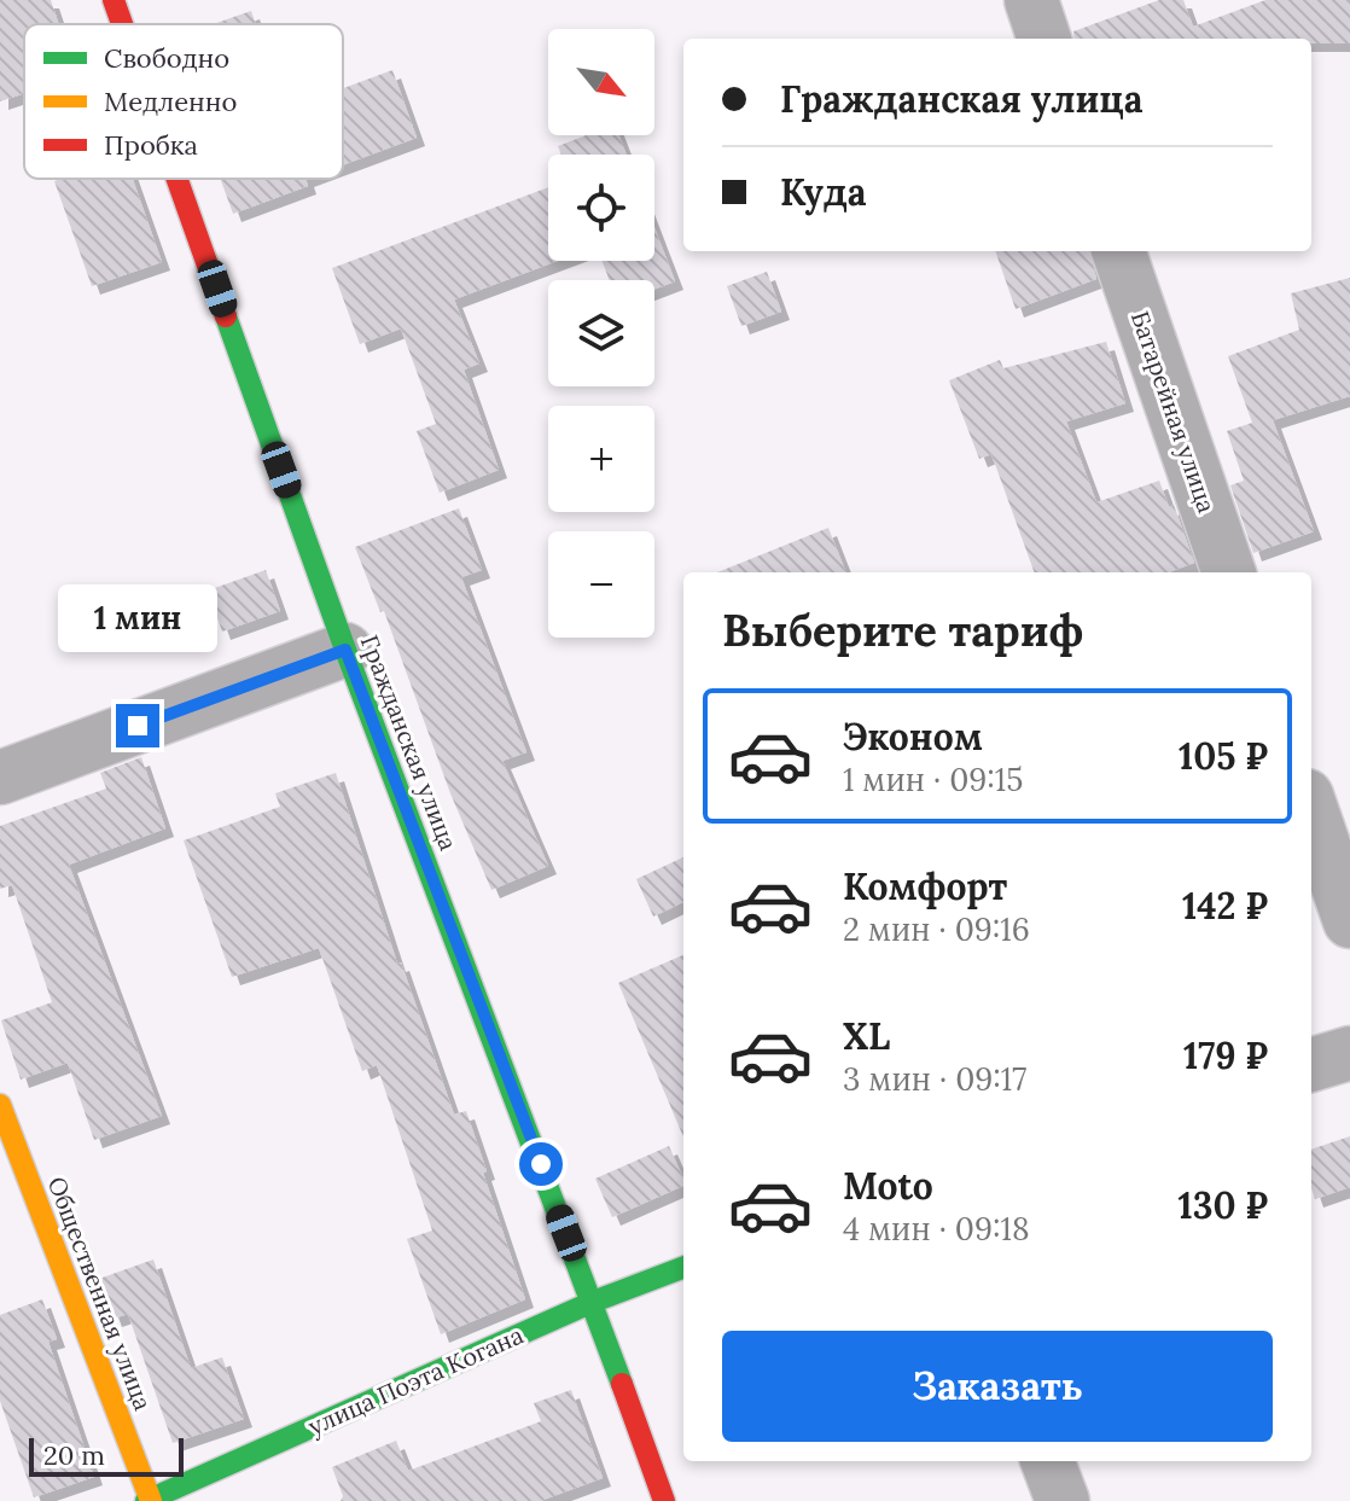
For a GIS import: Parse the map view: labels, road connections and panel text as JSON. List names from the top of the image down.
{
  "streets": {
    "street": [
      "Батарейная улица",
      "Гражданская улица",
      "Общественная улица",
      "улица Поэта Когана"
    ]
  },
  "crossings": [
    ["Гражданская улица", "улица Поэта Когана"],
    ["Общественная улица", "улица Поэта Когана"]
  ],
  "legend": ["Свободно", "Медленно", "Пробка"],
  "scale_bar": "20 m",
  "north": "bottom right",
  "page": {
    "map_buttons": ["+", "−"],
    "banner": ["Гражданская улица", "Куда"],
    "heading": "Выберите тариф",
    "bubble": "1 мин",
    "list": [
      {
        "name": "Эконом",
        "note": "1 мин · 09:15",
        "value": "105 ₽"
      },
      {
        "name": "Комфорт",
        "note": "2 мин · 09:16",
        "value": "142 ₽"
      },
      {
        "name": "XL",
        "note": "3 мин · 09:17",
        "value": "179 ₽"
      },
      {
        "name": "Moto",
        "note": "4 мин · 09:18",
        "value": "130 ₽"
      }
    ],
    "buttons": "Заказать",
    "scale": "20 m"
  }
}
